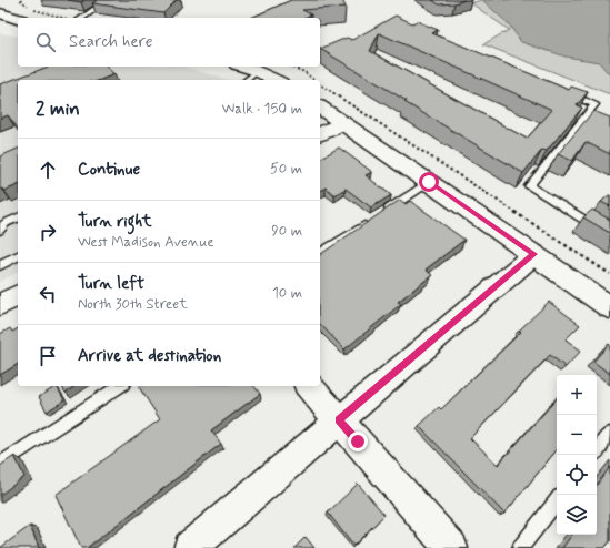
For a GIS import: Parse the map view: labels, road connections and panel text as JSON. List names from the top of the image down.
{
  "page": {
    "search": "Search here",
    "heading": ["2 min", "Walk · 150 m"],
    "list": [
      ["Continue", "50 m"],
      ["Turn right", "West Madison Avenue", "90 m"],
      ["Turn left", "North 30th Street", "10 m"],
      "Arrive at destination"
    ],
    "map_buttons": ["+", "−"]
  }
}
